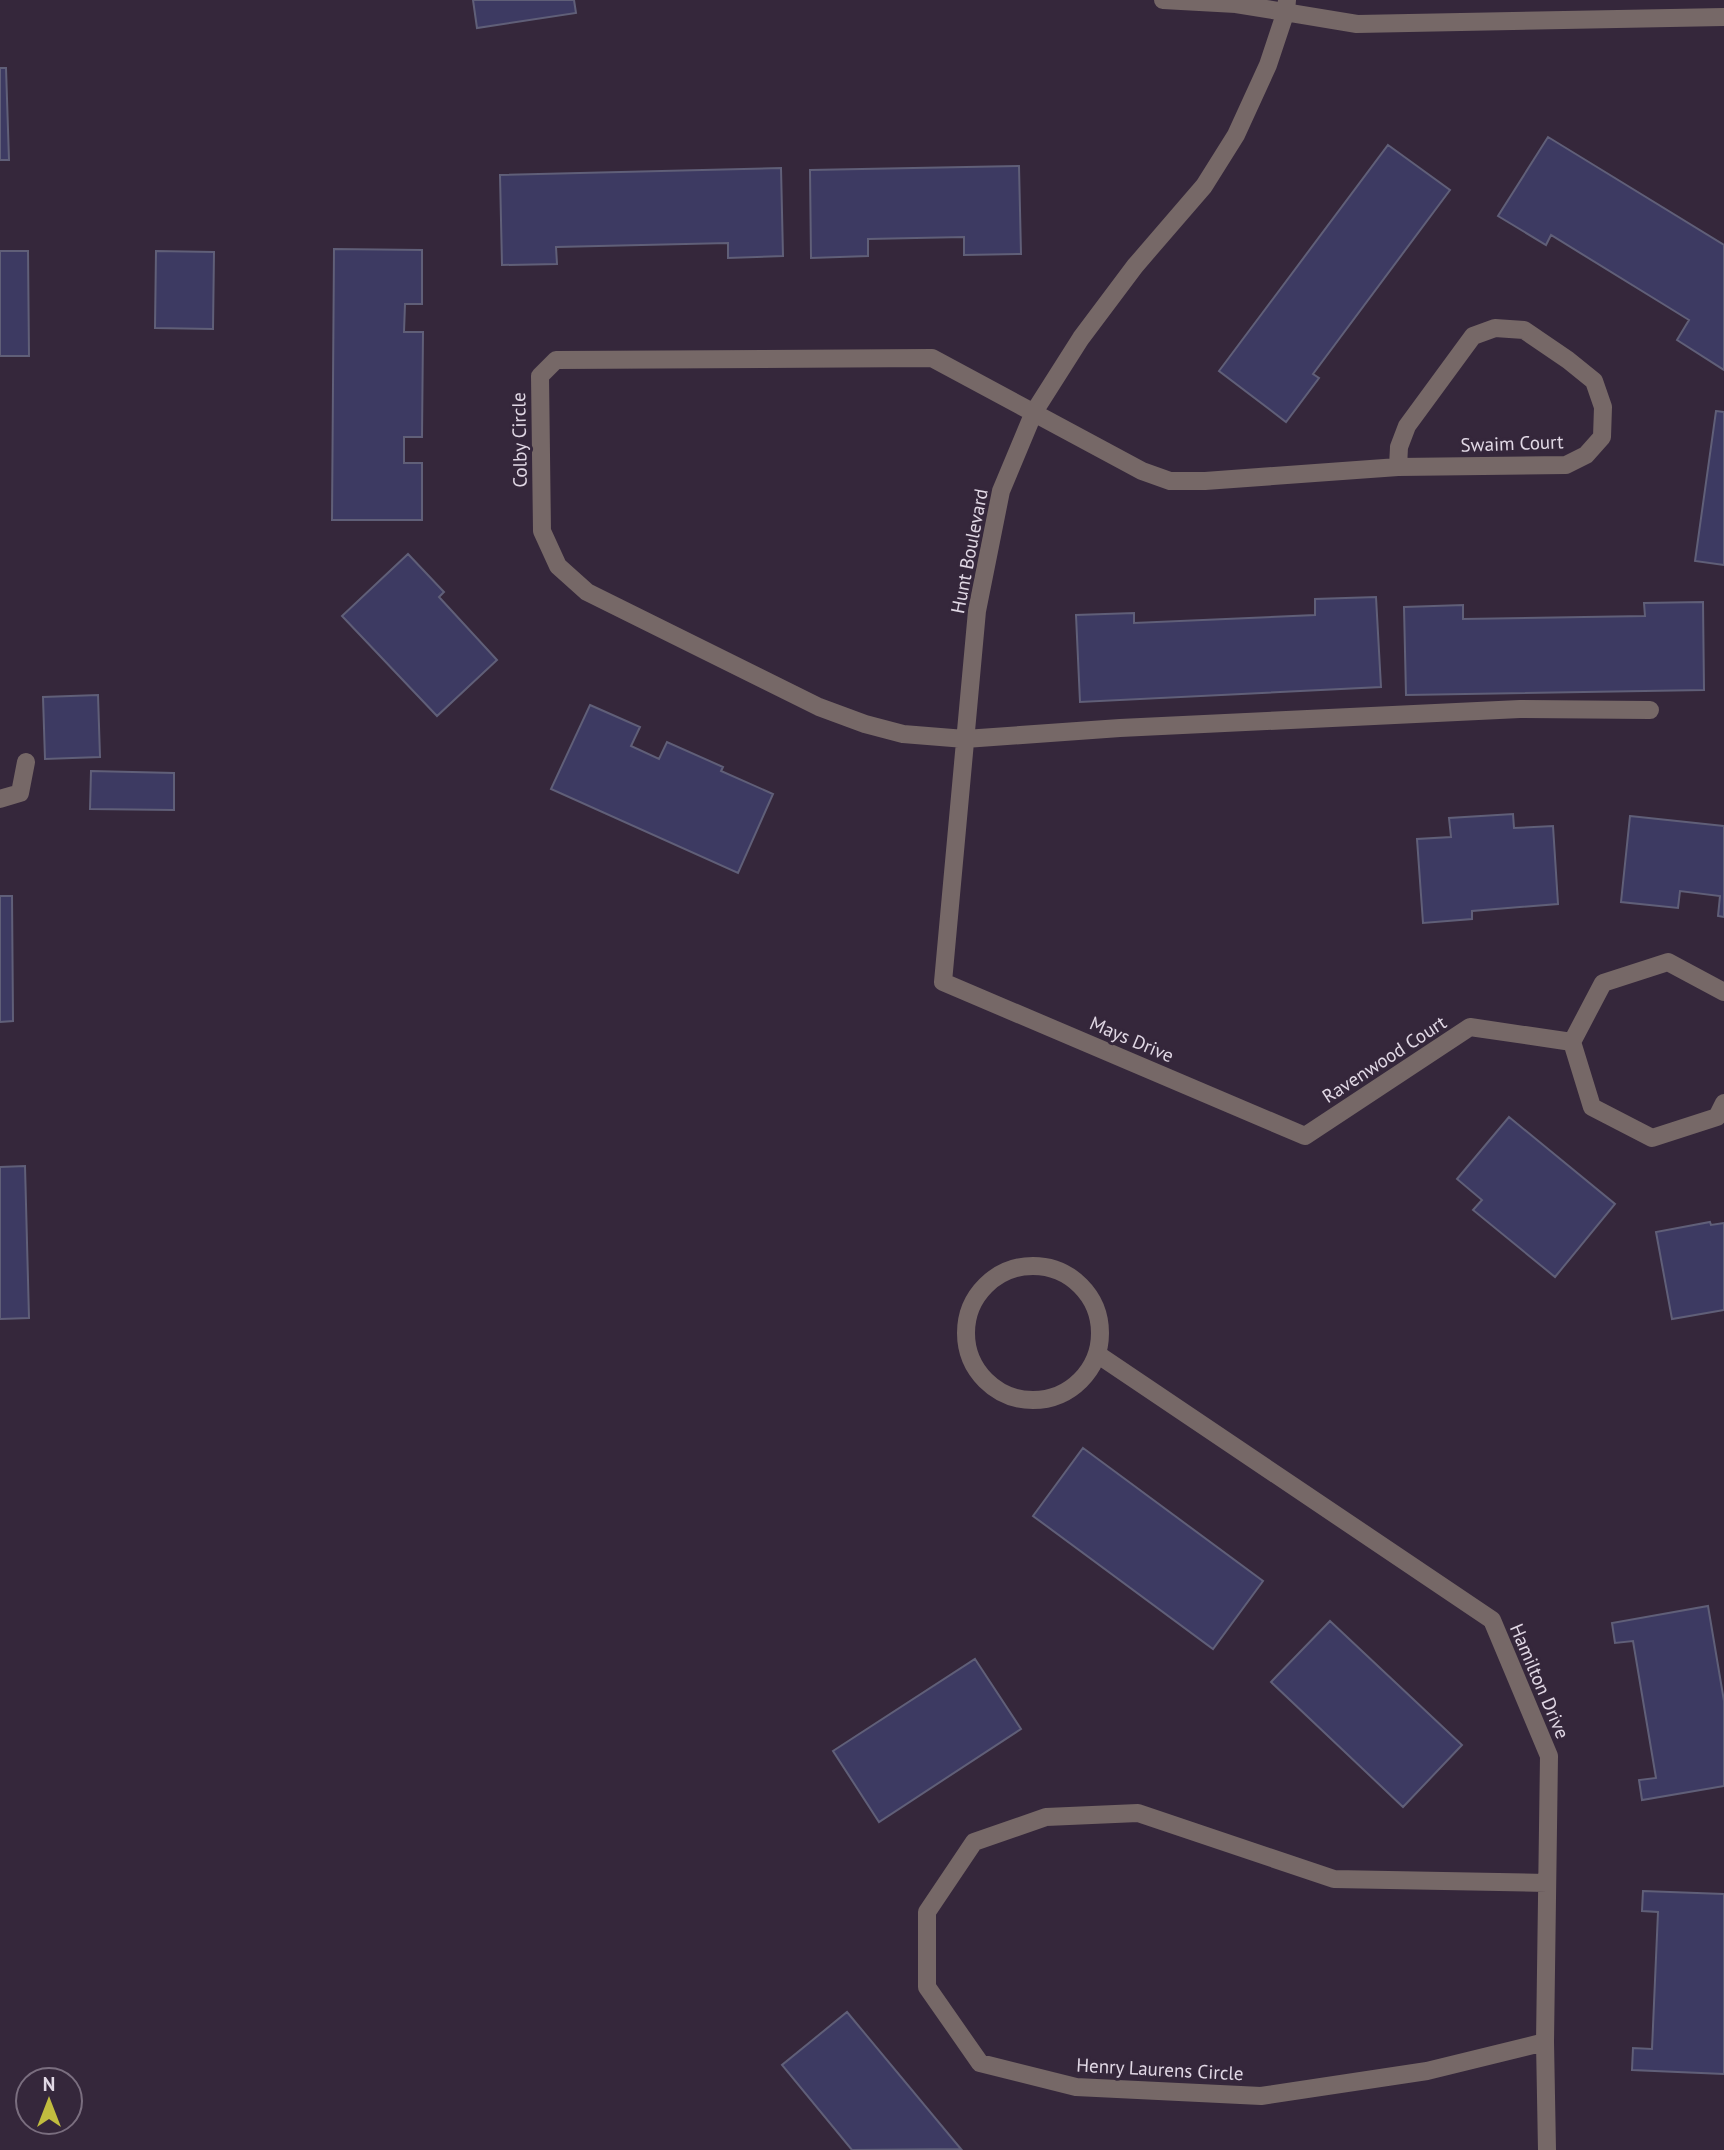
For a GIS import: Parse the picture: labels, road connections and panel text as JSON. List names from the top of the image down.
{
  "streets": {
    "street": [
      "Colby Circle",
      "Swaim Court",
      "Hunt Boulevard",
      "Mays Drive",
      "Ravenwood Court",
      "Hamilton Drive",
      "Henry Laurens Circle"
    ]
  },
  "crossings": [
    ["Colby Circle", "Swaim Court"],
    ["Colby Circle", "Hunt Boulevard"],
    ["Swaim Court", "Hunt Boulevard"],
    ["Hunt Boulevard", "Mays Drive"],
    ["Mays Drive", "Ravenwood Court"],
    ["Hamilton Drive", "Henry Laurens Circle"]
  ],
  "north": "top"
}
